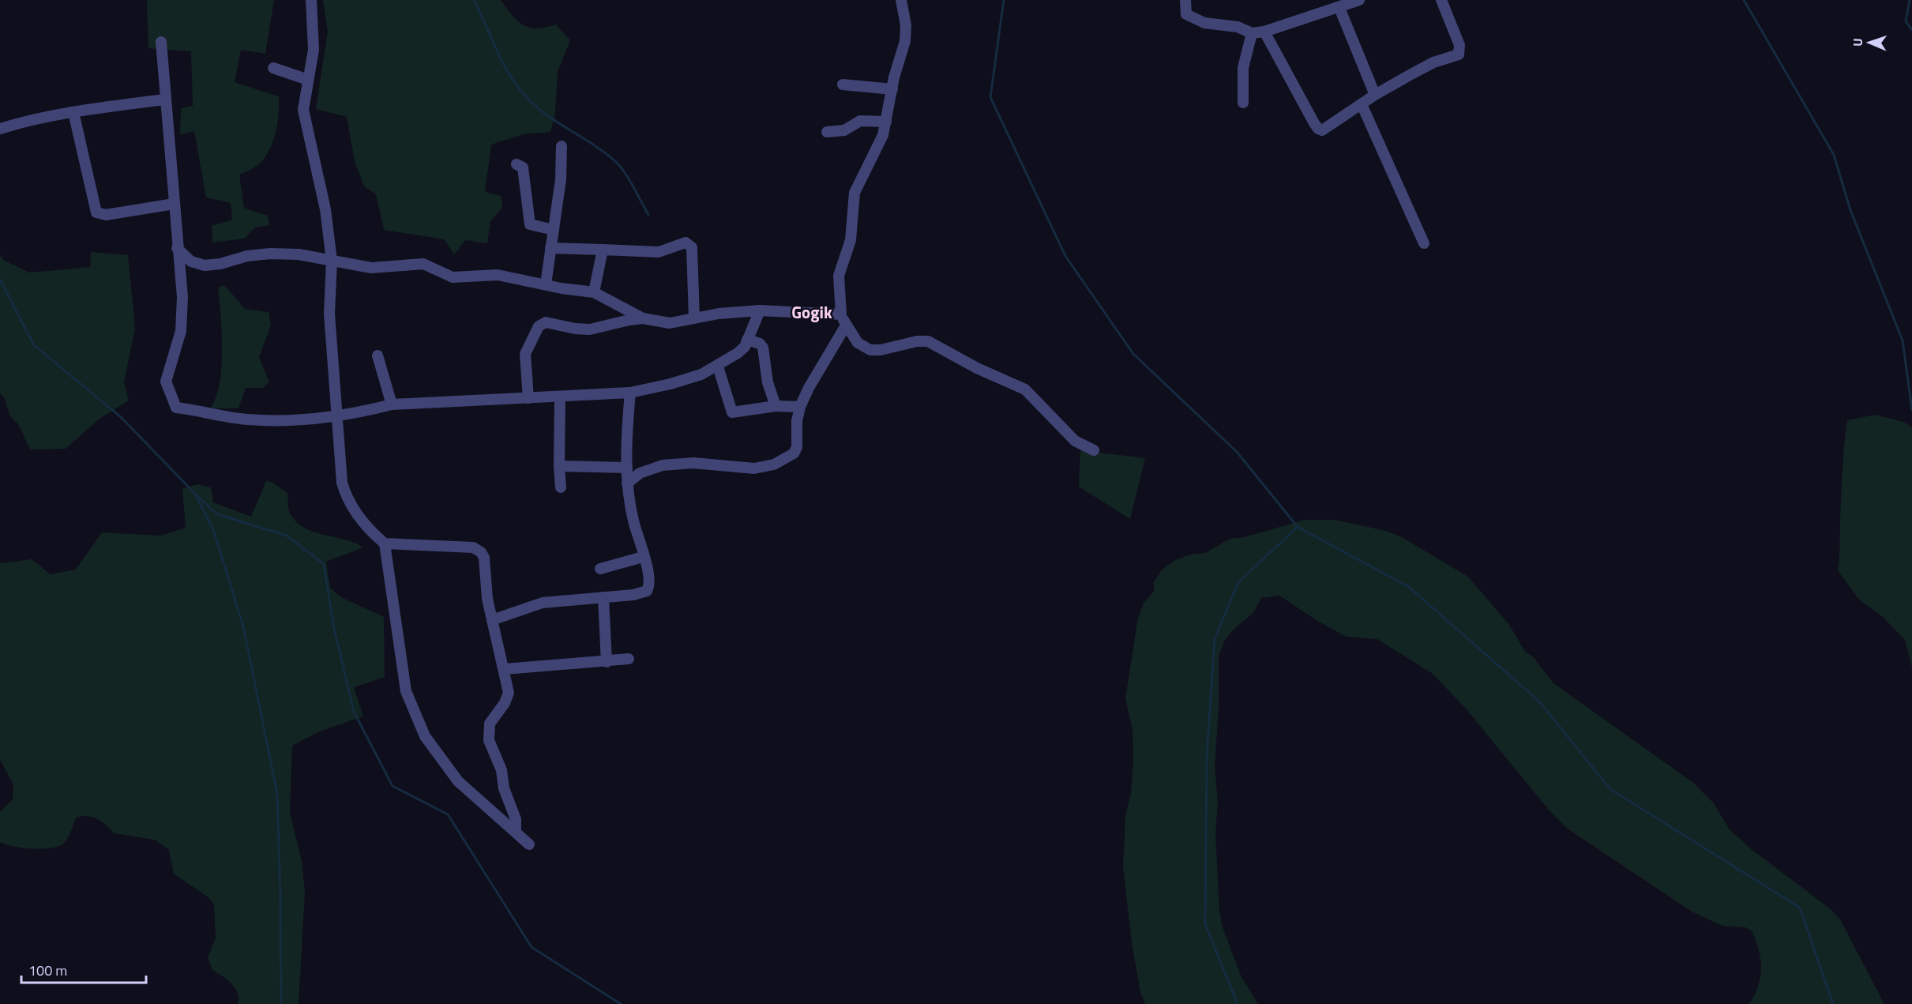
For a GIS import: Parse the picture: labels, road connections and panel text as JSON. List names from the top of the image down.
{
  "districts": ["Gogik"],
  "scale_bar": "100 m",
  "north": "left"
}
